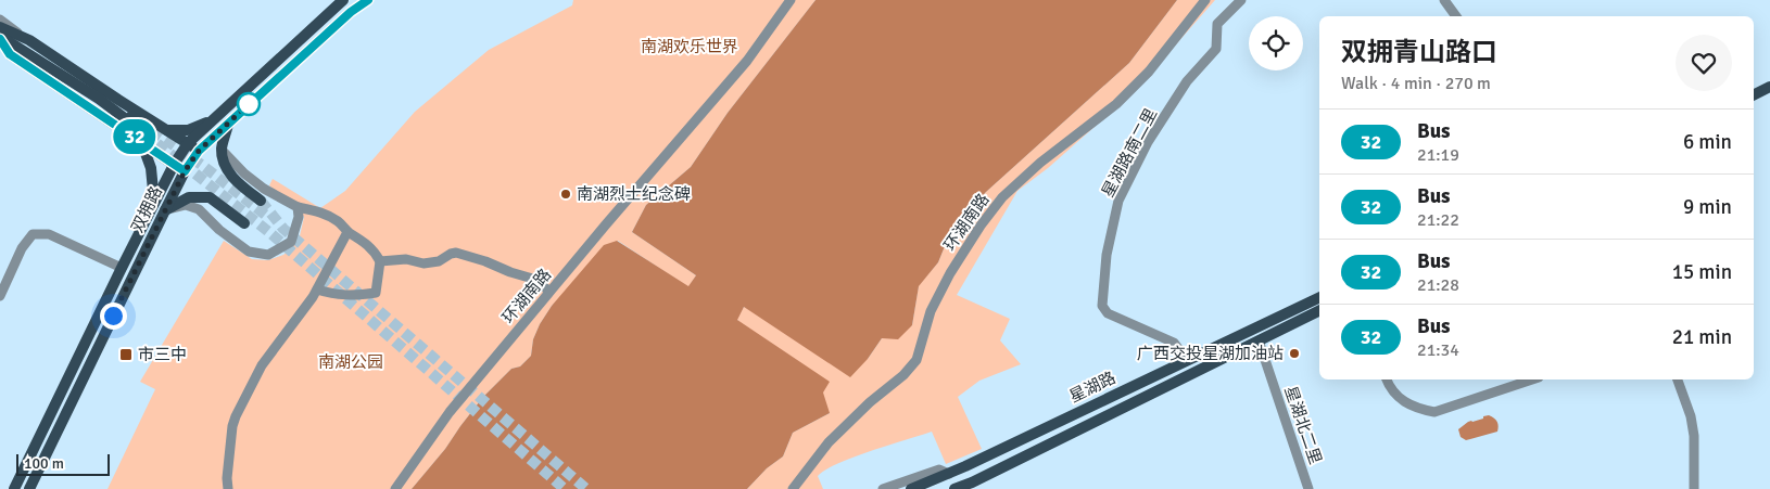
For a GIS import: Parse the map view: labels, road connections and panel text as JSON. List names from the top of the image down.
{
  "streets": {
    "main road": ["双拥路", "星湖路"],
    "street": ["星湖路南二里", "环湖南路", "星湖北二里"]
  },
  "crossings": [
    ["星湖路南二里", "星湖路"],
    ["星湖路", "星湖北二里"]
  ],
  "parks": ["南湖欢乐世界", "南湖公园"],
  "places": {
    "other": ["南湖烈士纪念碑", "广西交投星湖加油站"],
    "transit": ["市三中"]
  },
  "lines": ["bus line 32"],
  "scale_bar": "100 m",
  "page": {
    "on_map": "32",
    "heading": ["双拥青山路口", "Walk · 4 min · 270 m"],
    "list": [
      {
        "mark": "32",
        "name": "Bus",
        "note": "21:19",
        "value": "6 min"
      },
      {
        "mark": "32",
        "name": "Bus",
        "note": "21:22",
        "value": "9 min"
      },
      {
        "mark": "32",
        "name": "Bus",
        "note": "21:28",
        "value": "15 min"
      },
      {
        "mark": "32",
        "name": "Bus",
        "note": "21:34",
        "value": "21 min"
      }
    ],
    "scale": "100 m"
  }
}
